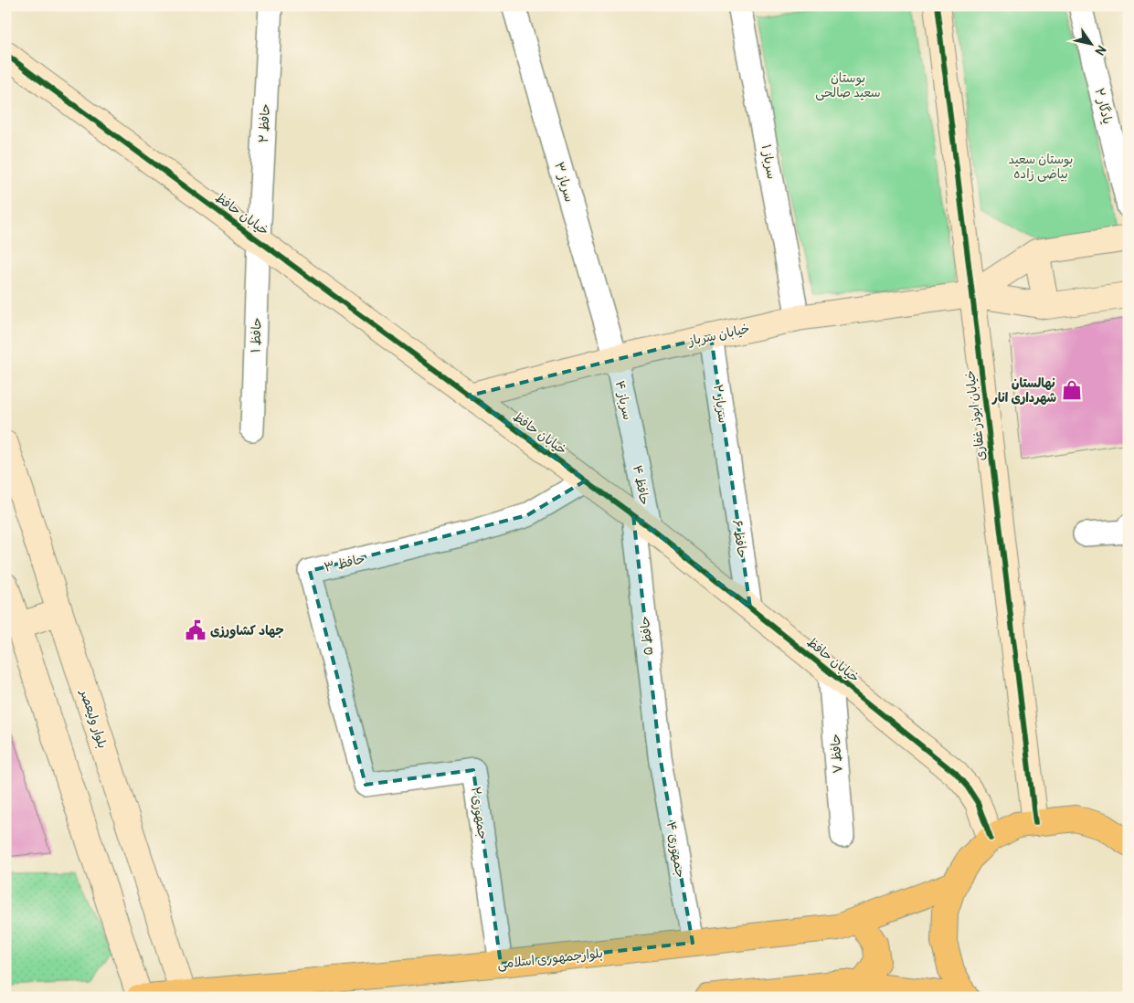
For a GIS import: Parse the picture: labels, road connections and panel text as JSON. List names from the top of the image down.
{
  "streets": {
    "main road": ["بلوارجمهوری اسلامی"],
    "street": [
      "یادگار ۲",
      "حافظ ۲",
      "سرباز ۱",
      "سرباز ۳",
      "خیابان حافظ",
      "خیابان سرباز",
      "حافظ ۱",
      "سرباز ۴",
      "سرباز ۲",
      "خیابان ابوذر غفاری",
      "حافظ ۴",
      "حافظ ۶",
      "حافظ ۳",
      "حافظ ۵",
      "بلوار ولیعصر",
      "حافظ ۷",
      "جمهوری۲",
      "جمهوری ۴"
    ]
  },
  "crossings": [
    ["حافظ ۲", "خیابان حافظ"],
    ["حافظ ۲", "حافظ ۱"],
    ["سرباز ۱", "خیابان سرباز"],
    ["سرباز ۳", "خیابان سرباز"],
    ["سرباز ۳", "سرباز ۴"],
    ["خیابان حافظ", "خیابان سرباز"],
    ["خیابان حافظ", "حافظ ۱"],
    ["خیابان حافظ", "حافظ ۴"],
    ["خیابان حافظ", "حافظ ۶"],
    ["خیابان حافظ", "حافظ ۳"],
    ["خیابان حافظ", "حافظ ۵"],
    ["خیابان حافظ", "حافظ ۷"],
    ["خیابان سرباز", "سرباز ۴"],
    ["خیابان سرباز", "سرباز ۲"],
    ["خیابان سرباز", "خیابان ابوذر غفاری"],
    ["سرباز ۴", "حافظ ۴"],
    ["سرباز ۲", "حافظ ۶"],
    ["حافظ ۴", "حافظ ۵"],
    ["حافظ ۳", "جمهوری۲"],
    ["حافظ ۵", "جمهوری ۴"],
    ["بلوار ولیعصر", "بلوارجمهوری اسلامی"],
    ["جمهوری۲", "بلوارجمهوری اسلامی"],
    ["جمهوری ۴", "بلوارجمهوری اسلامی"]
  ],
  "parks": ["بوستان سعید صالحی", "بوستان سعید بیاضی زاده"],
  "places": {
    "shop": ["نهالستان شهرداری انار"],
    "public building": ["جهاد کشاورزی"]
  },
  "north": "bottom right"
}
